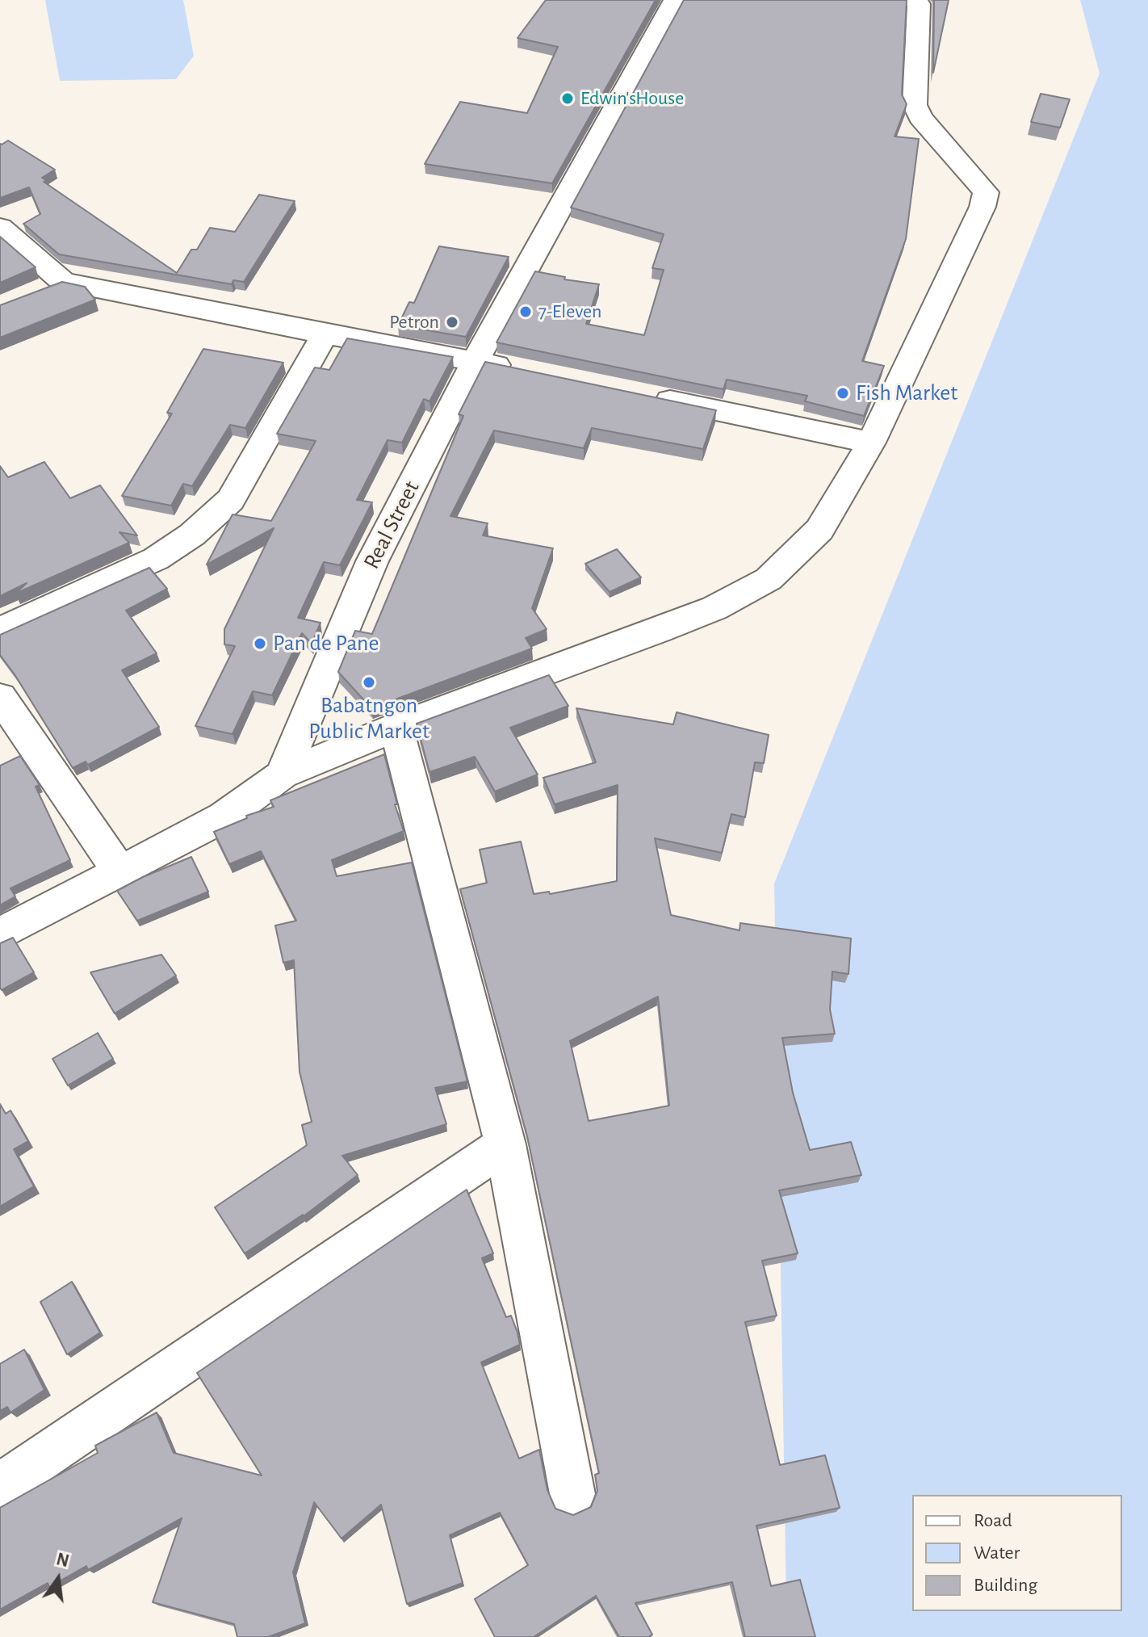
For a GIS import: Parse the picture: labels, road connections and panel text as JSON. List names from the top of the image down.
{
  "streets": {
    "street": ["Real Street"]
  },
  "places": [
    "Edwin'sHouse",
    "7-Eleven",
    "Petron",
    "Fish Market",
    "Pan de Pane",
    "Babatngon Public Market"
  ],
  "legend": ["Road", "Water", "Building"],
  "north": "top"
}
